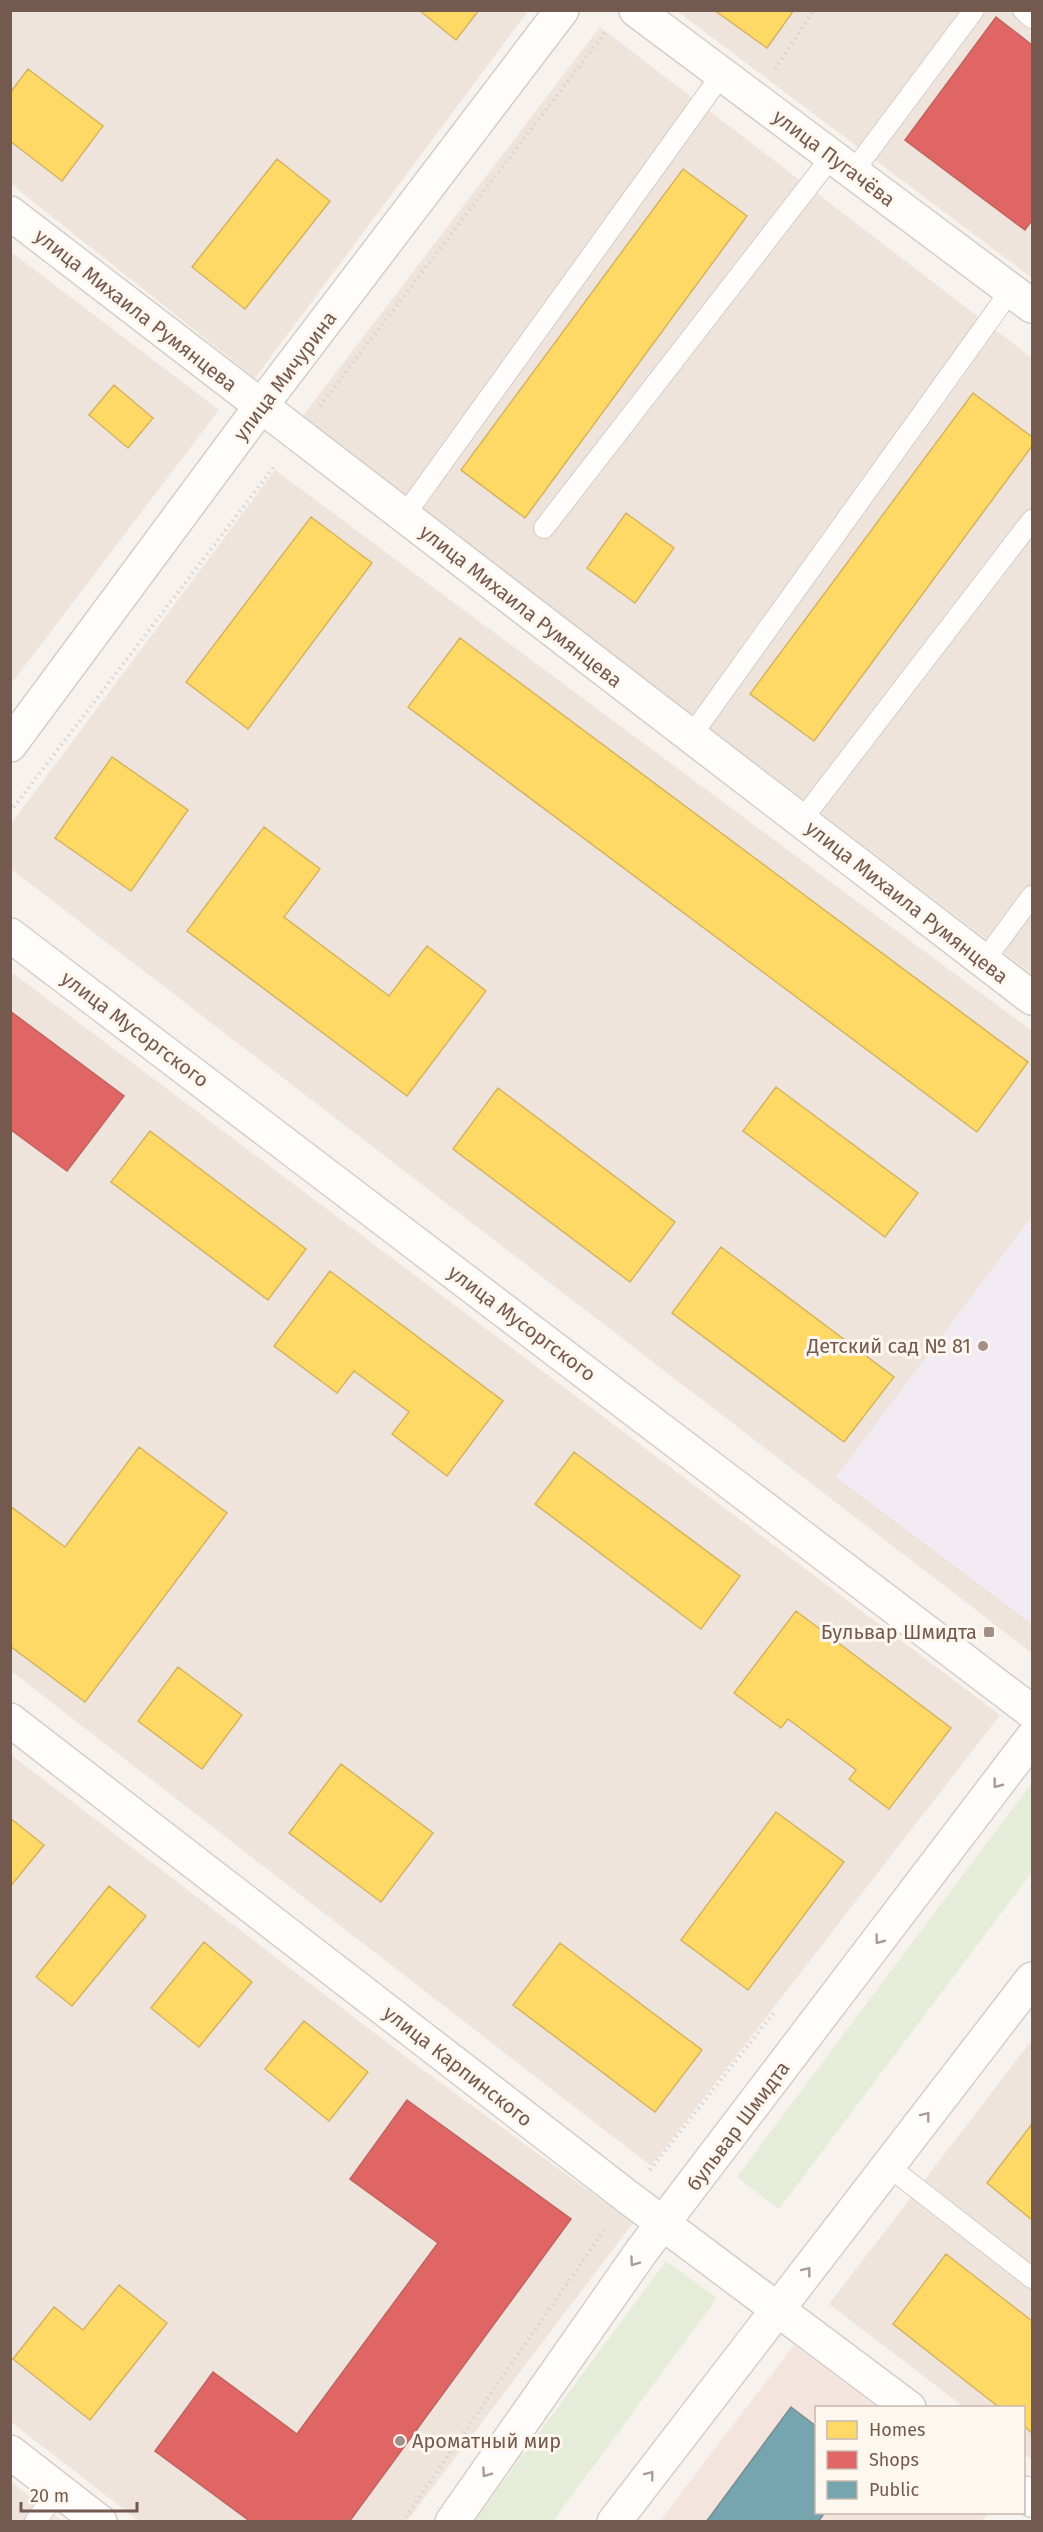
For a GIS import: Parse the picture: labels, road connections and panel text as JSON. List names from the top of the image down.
{
  "streets": {
    "street": [
      "улица Пугачёва",
      "улица Михаила Румянцева",
      "улица Мичурина",
      "улица Мусоргского",
      "улица Карпинского",
      "бульвар Шмидта"
    ]
  },
  "crossings": [
    ["улица Михаила Румянцева", "улица Мичурина"],
    ["улица Карпинского", "бульвар Шмидта"]
  ],
  "places": {
    "other": ["Детский сад № 81", "Ароматный мир"],
    "transit": ["Бульвар Шмидта"]
  },
  "legend": ["Homes", "Shops", "Public"],
  "scale_bar": "20 m"
}
